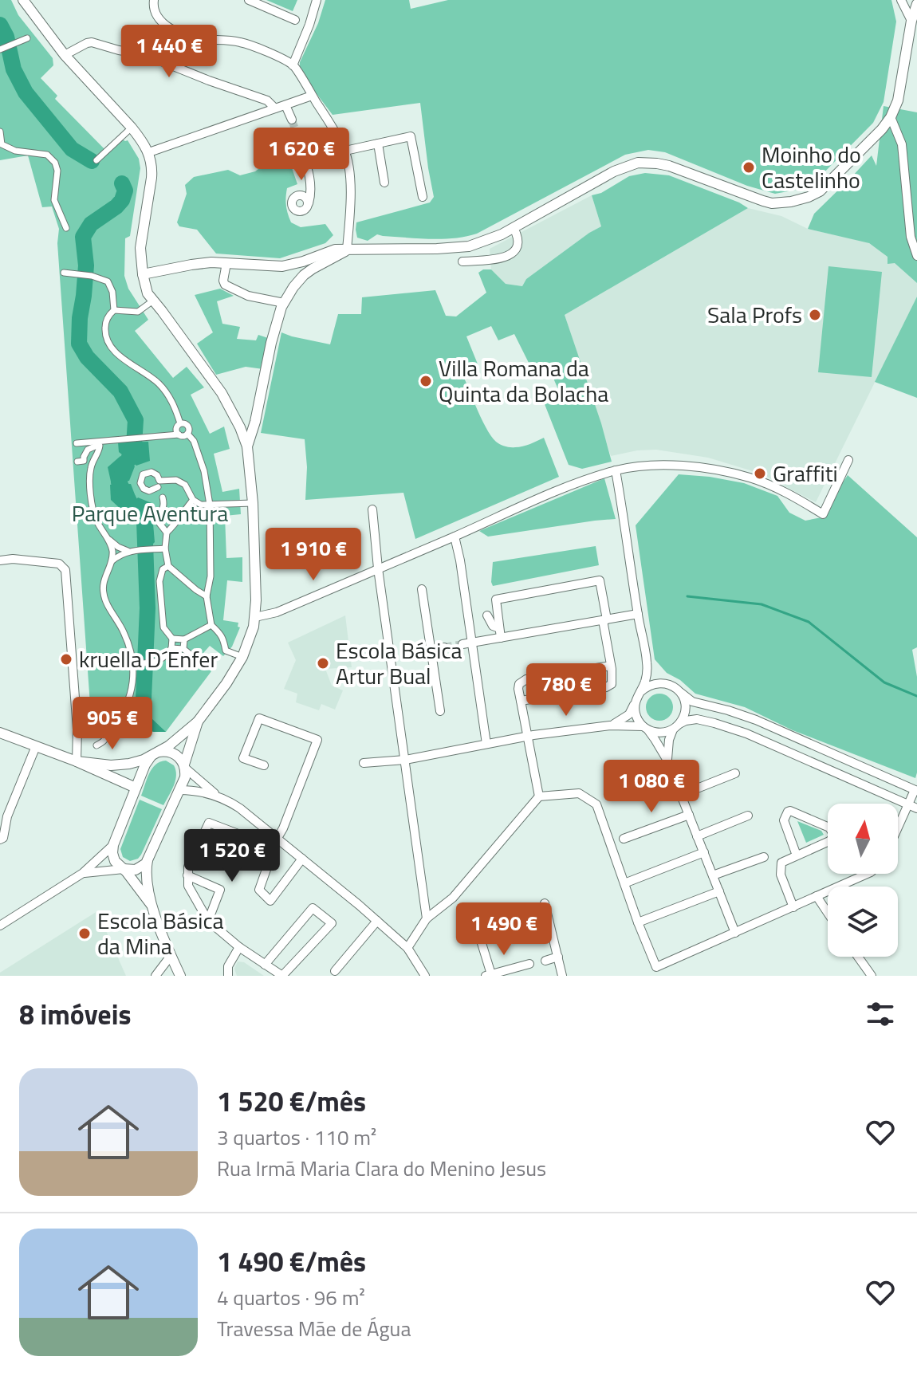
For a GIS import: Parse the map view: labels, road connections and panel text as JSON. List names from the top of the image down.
{
  "parks": ["Parque Aventura"],
  "places": [
    "Moinho do Castelinho",
    "Sala Profs",
    "Villa Romana da Quinta da Bolacha",
    "Graffiti",
    "kruella D´Enfer",
    "Escola Básica Artur Bual",
    "Escola Básica da Mina"
  ],
  "north": "top",
  "page": {
    "price": [
      "1 440 €",
      "1 620 €",
      "1 910 €",
      "780 €",
      "905 €",
      "1 080 €",
      "1 520 €",
      "1 490 €"
    ],
    "heading": "8 imóveis",
    "list": [
      {
        "name": "1 520 €/mês",
        "note": "3 quartos · 110 m² · Rua Irmã Maria Clara do Menino Jesus"
      },
      {
        "name": "1 490 €/mês",
        "note": "4 quartos · 96 m² · Travessa Mãe de Água"
      }
    ]
  }
}
